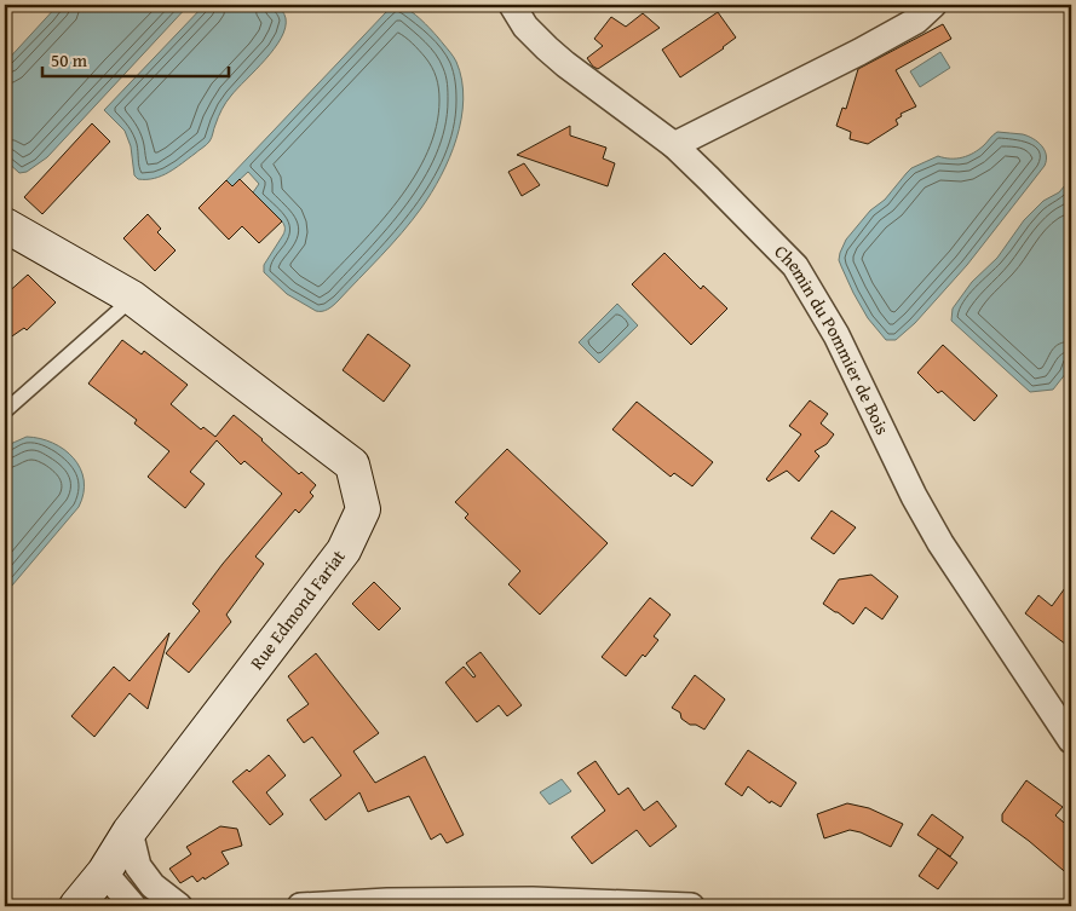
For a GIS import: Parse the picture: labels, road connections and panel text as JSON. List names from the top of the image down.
{
  "streets": {
    "street": ["Chemin du Pommier de Bois", "Rue Edmond Fariat"]
  },
  "scale_bar": "50 m"
}
